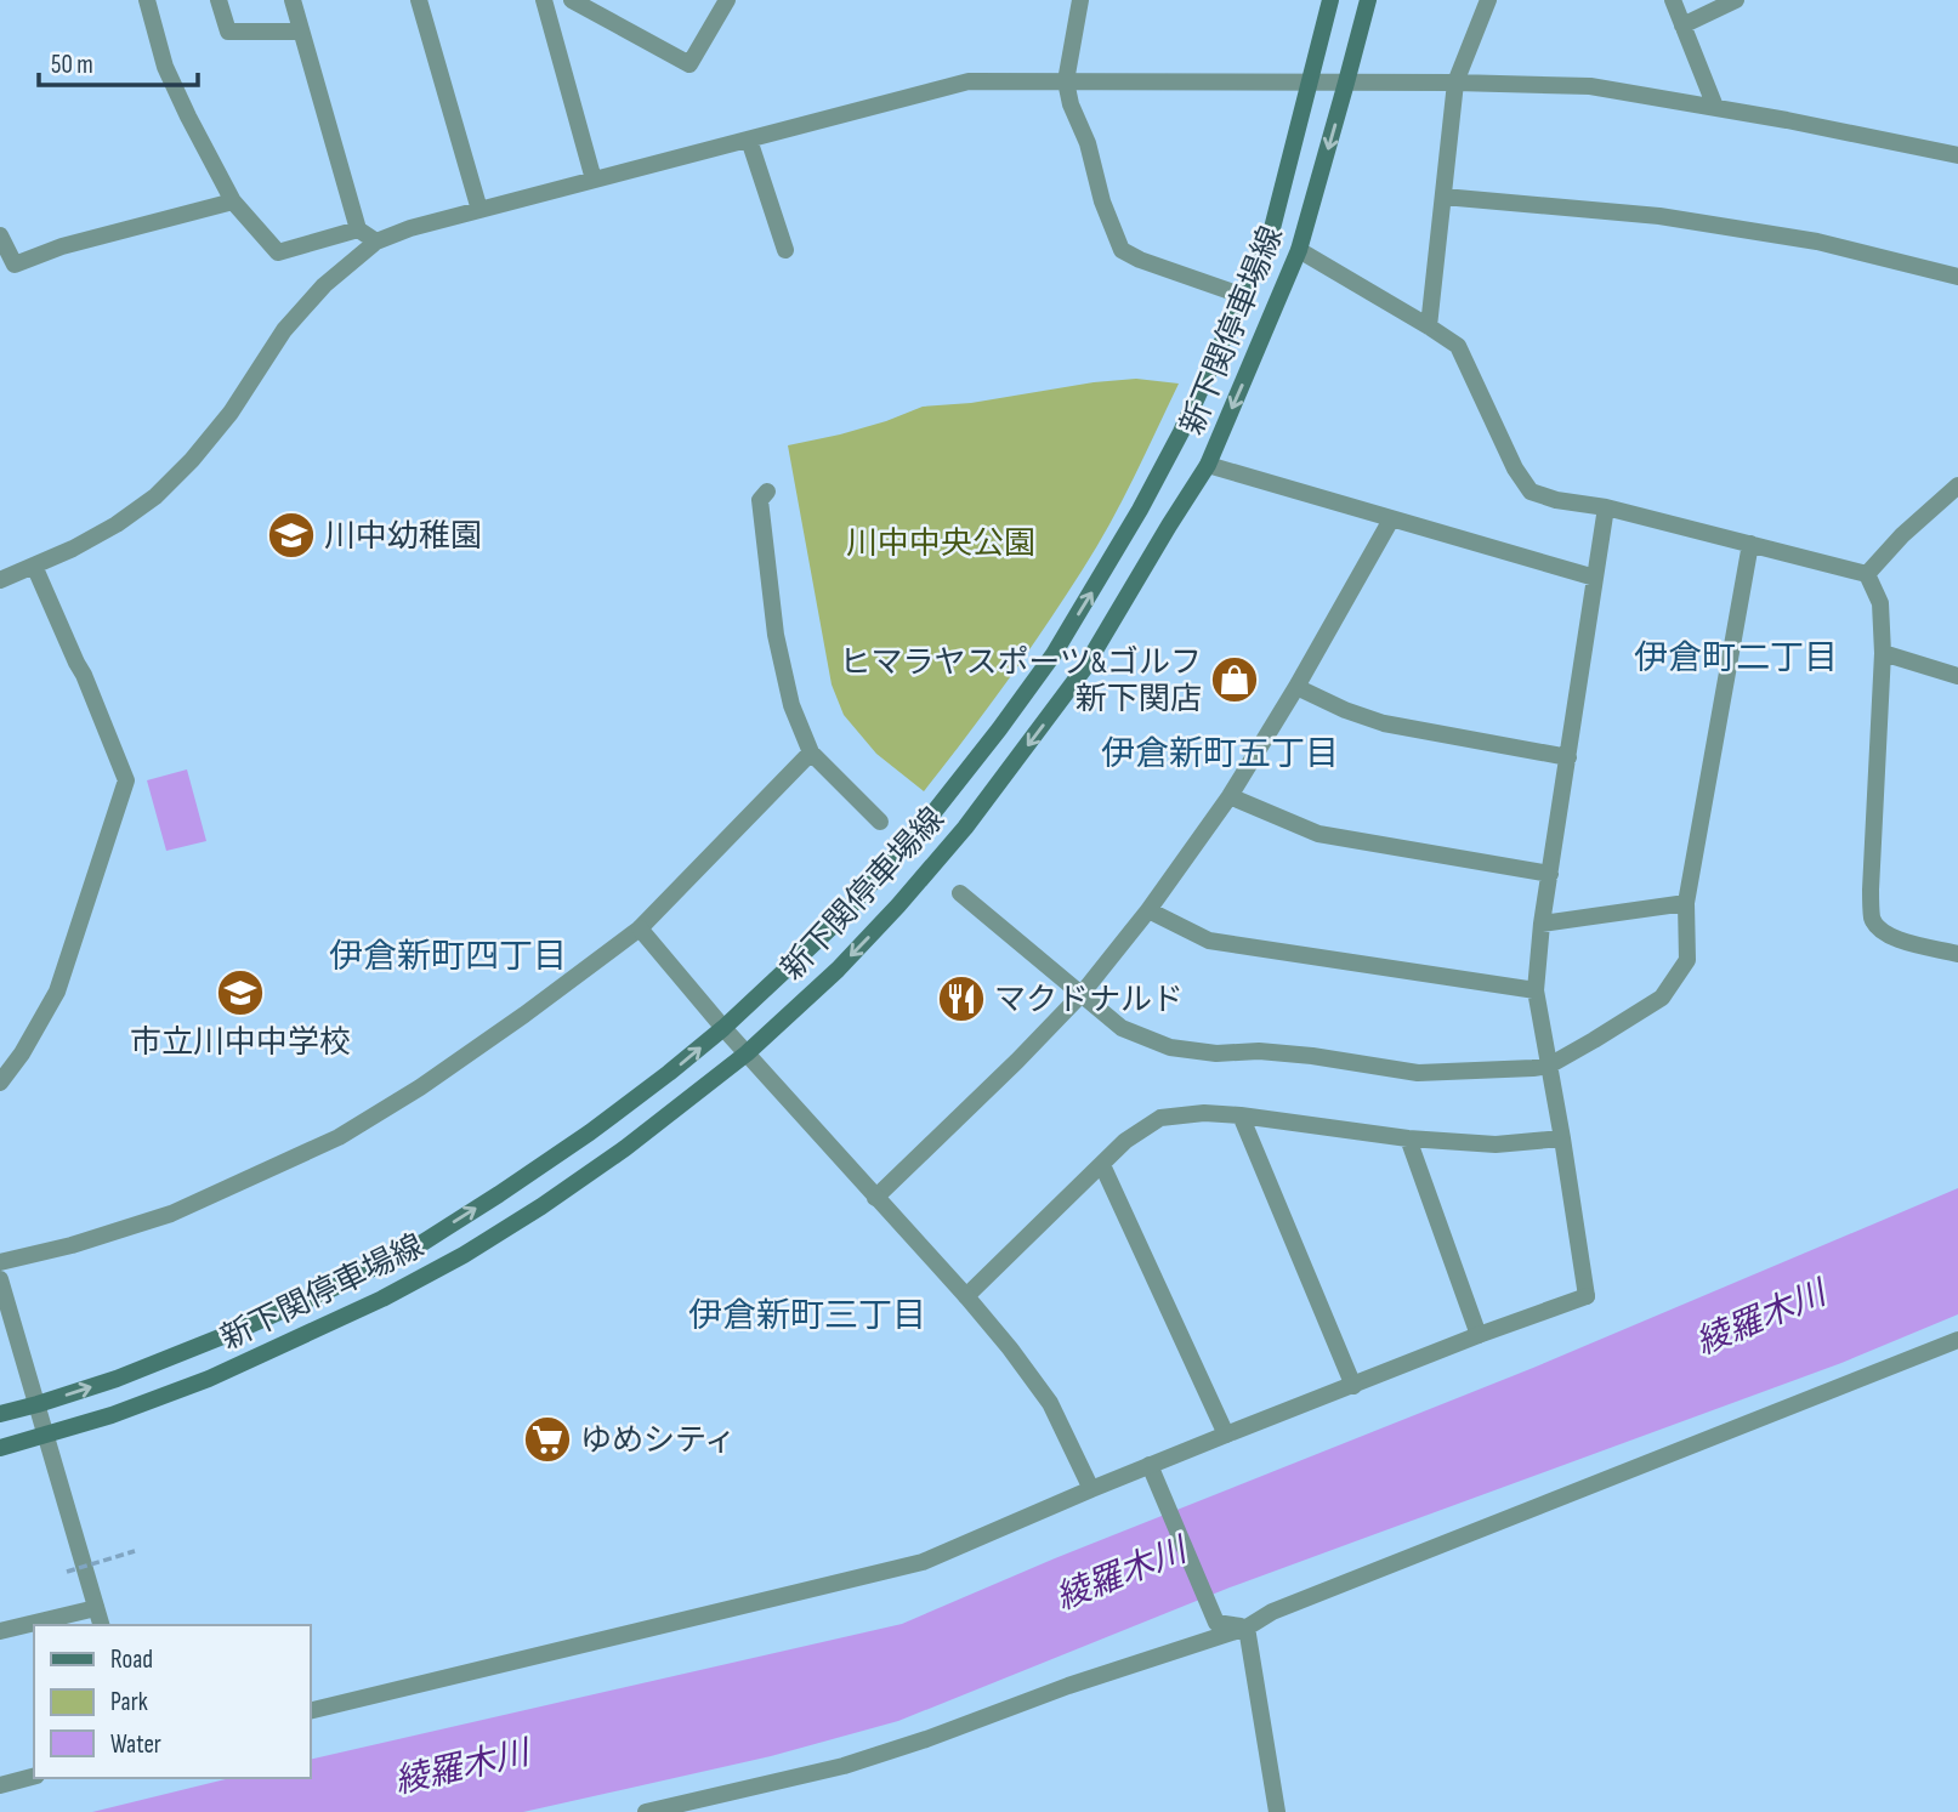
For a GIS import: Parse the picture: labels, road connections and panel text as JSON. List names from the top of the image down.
{
  "streets": {
    "main road": ["新下関停車場線"]
  },
  "districts": [
    "伊倉町二丁目",
    "伊倉新町五丁目",
    "伊倉新町四丁目",
    "伊倉新町三丁目"
  ],
  "water": ["綾羅木川"],
  "parks": ["川中中央公園"],
  "places": {
    "school or university": ["川中幼稚園", "市立川中中学校"],
    "shop": ["ヒマラヤスポーツ&ゴルフ 新下関店"],
    "restaurant": ["マクドナルド"],
    "supermarket": ["ゆめシティ"]
  },
  "legend": ["Road", "Park", "Water"],
  "scale_bar": "50 m"
}
